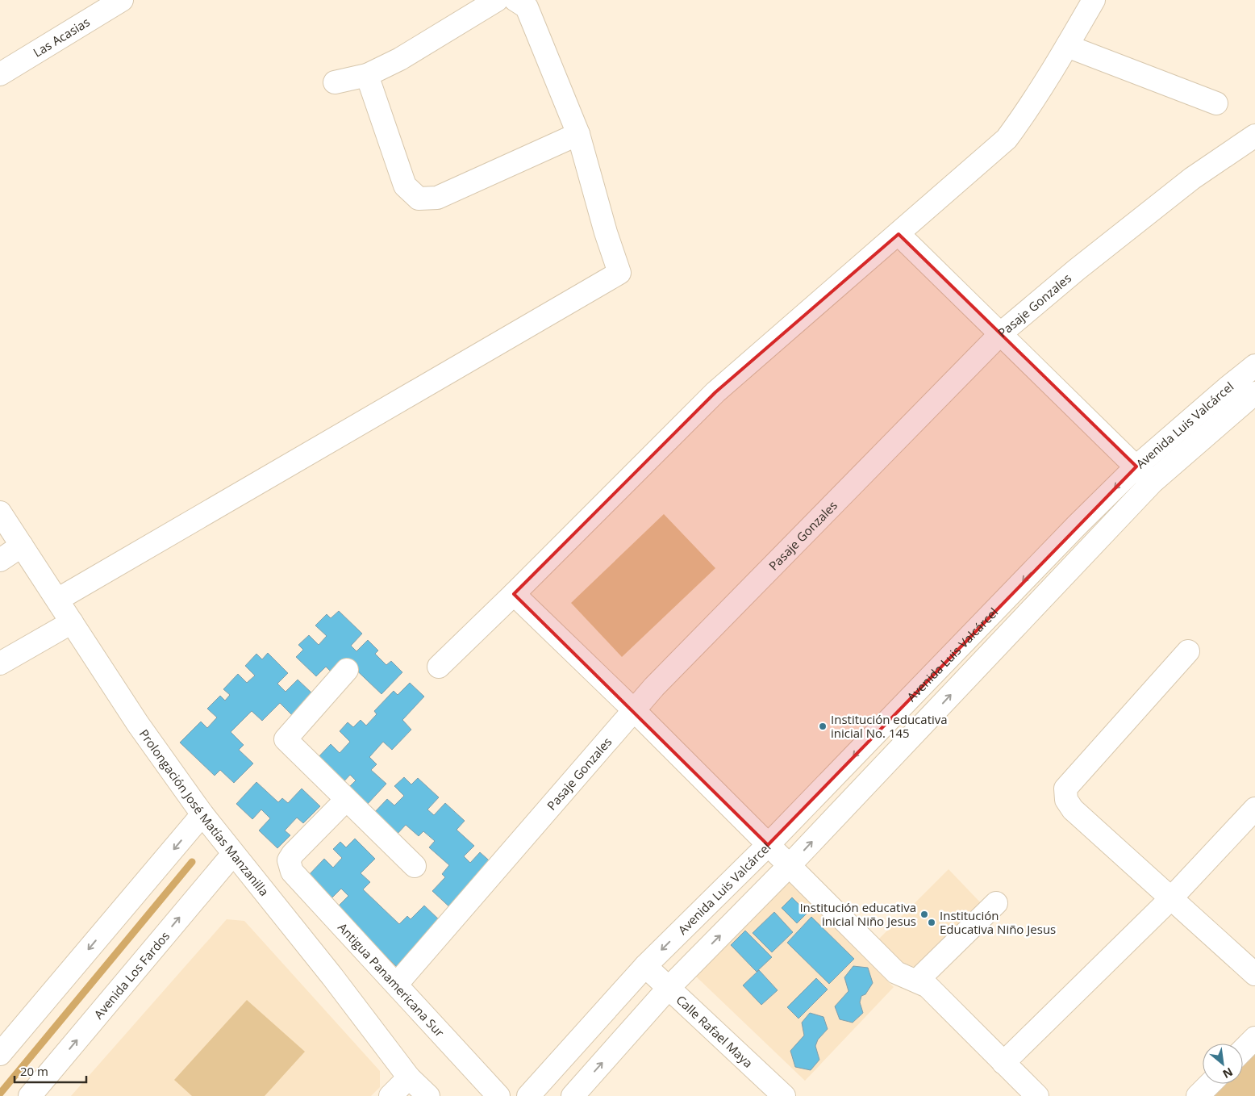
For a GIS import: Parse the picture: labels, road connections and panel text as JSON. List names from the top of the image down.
{
  "streets": {
    "street": [
      "Las Acasias",
      "Pasaje Gonzales",
      "Avenida Luis Valcárcel",
      "Prolongación José Matías Manzanilla",
      "Avenida Los Fardos",
      "Antigua Panamericana Sur",
      "Calle Rafael Maya"
    ]
  },
  "crossings": [
    ["Pasaje Gonzales", "Antigua Panamericana Sur"],
    ["Avenida Luis Valcárcel", "Calle Rafael Maya"],
    ["Prolongación José Matías Manzanilla", "Avenida Los Fardos"]
  ],
  "places": ["Institución educativa inicial No. 145", "Institución educativa inicial Niño Jesus", "Institución Educativa Niño Jesus"],
  "scale_bar": "20 m",
  "north": "bottom right"
}
